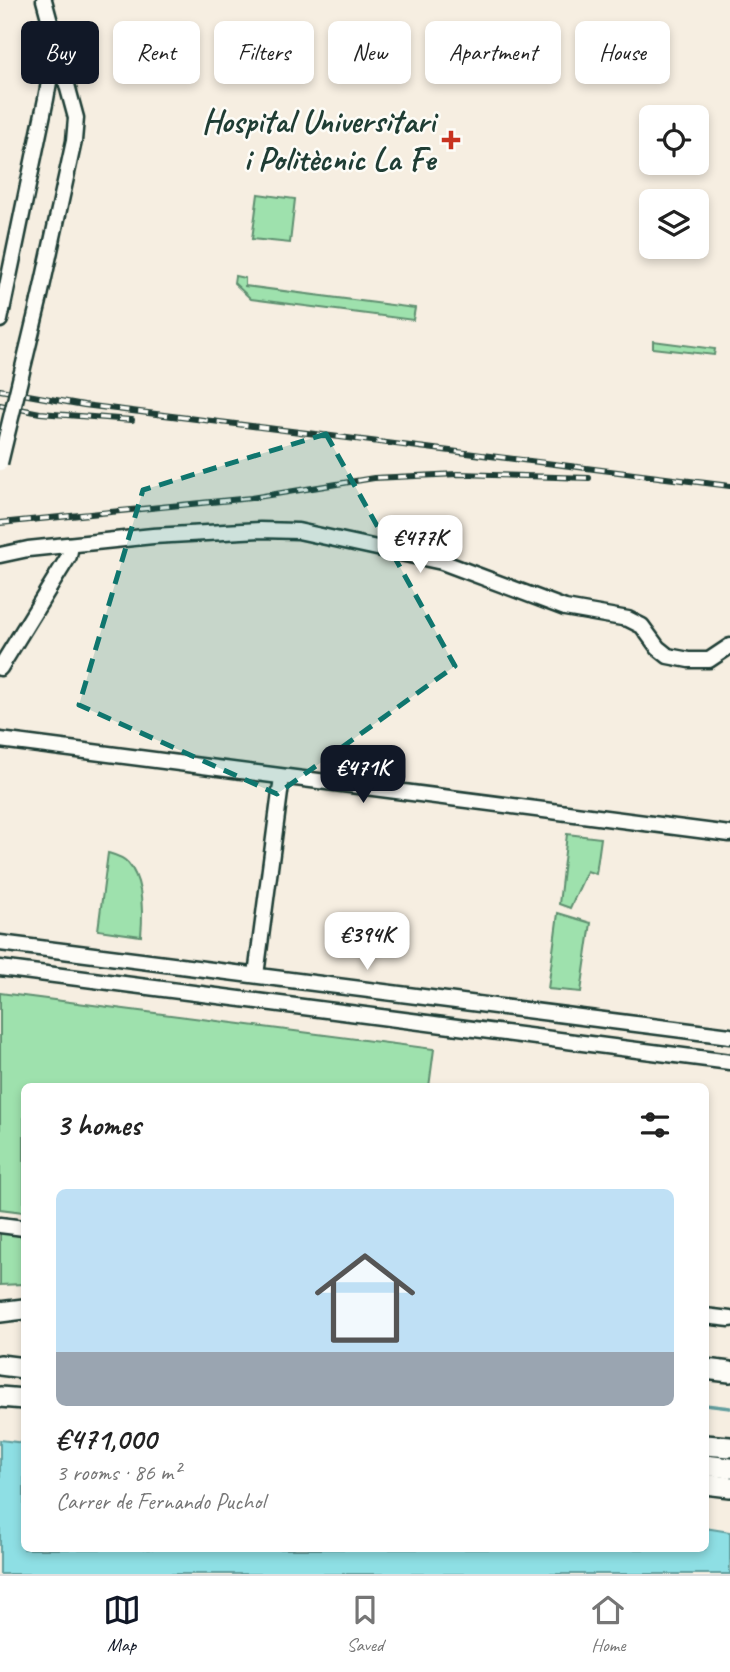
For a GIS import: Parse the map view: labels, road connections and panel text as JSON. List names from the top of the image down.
{
  "places": {
    "health": ["Hospital Universitari i Politècnic La Fe"]
  },
  "page": {
    "chip": [
      "Buy",
      "Rent",
      "Filters",
      "New",
      "Apartment",
      "House"
    ],
    "price": ["€477K", "€471K", "€394K"],
    "heading": "3 homes",
    "list": [
      {
        "name": "€471,000",
        "note": "3 rooms · 86 m² · Carrer de Fernando Puchol"
      }
    ],
    "tabs": ["Map", "Saved", "Home"]
  }
}
